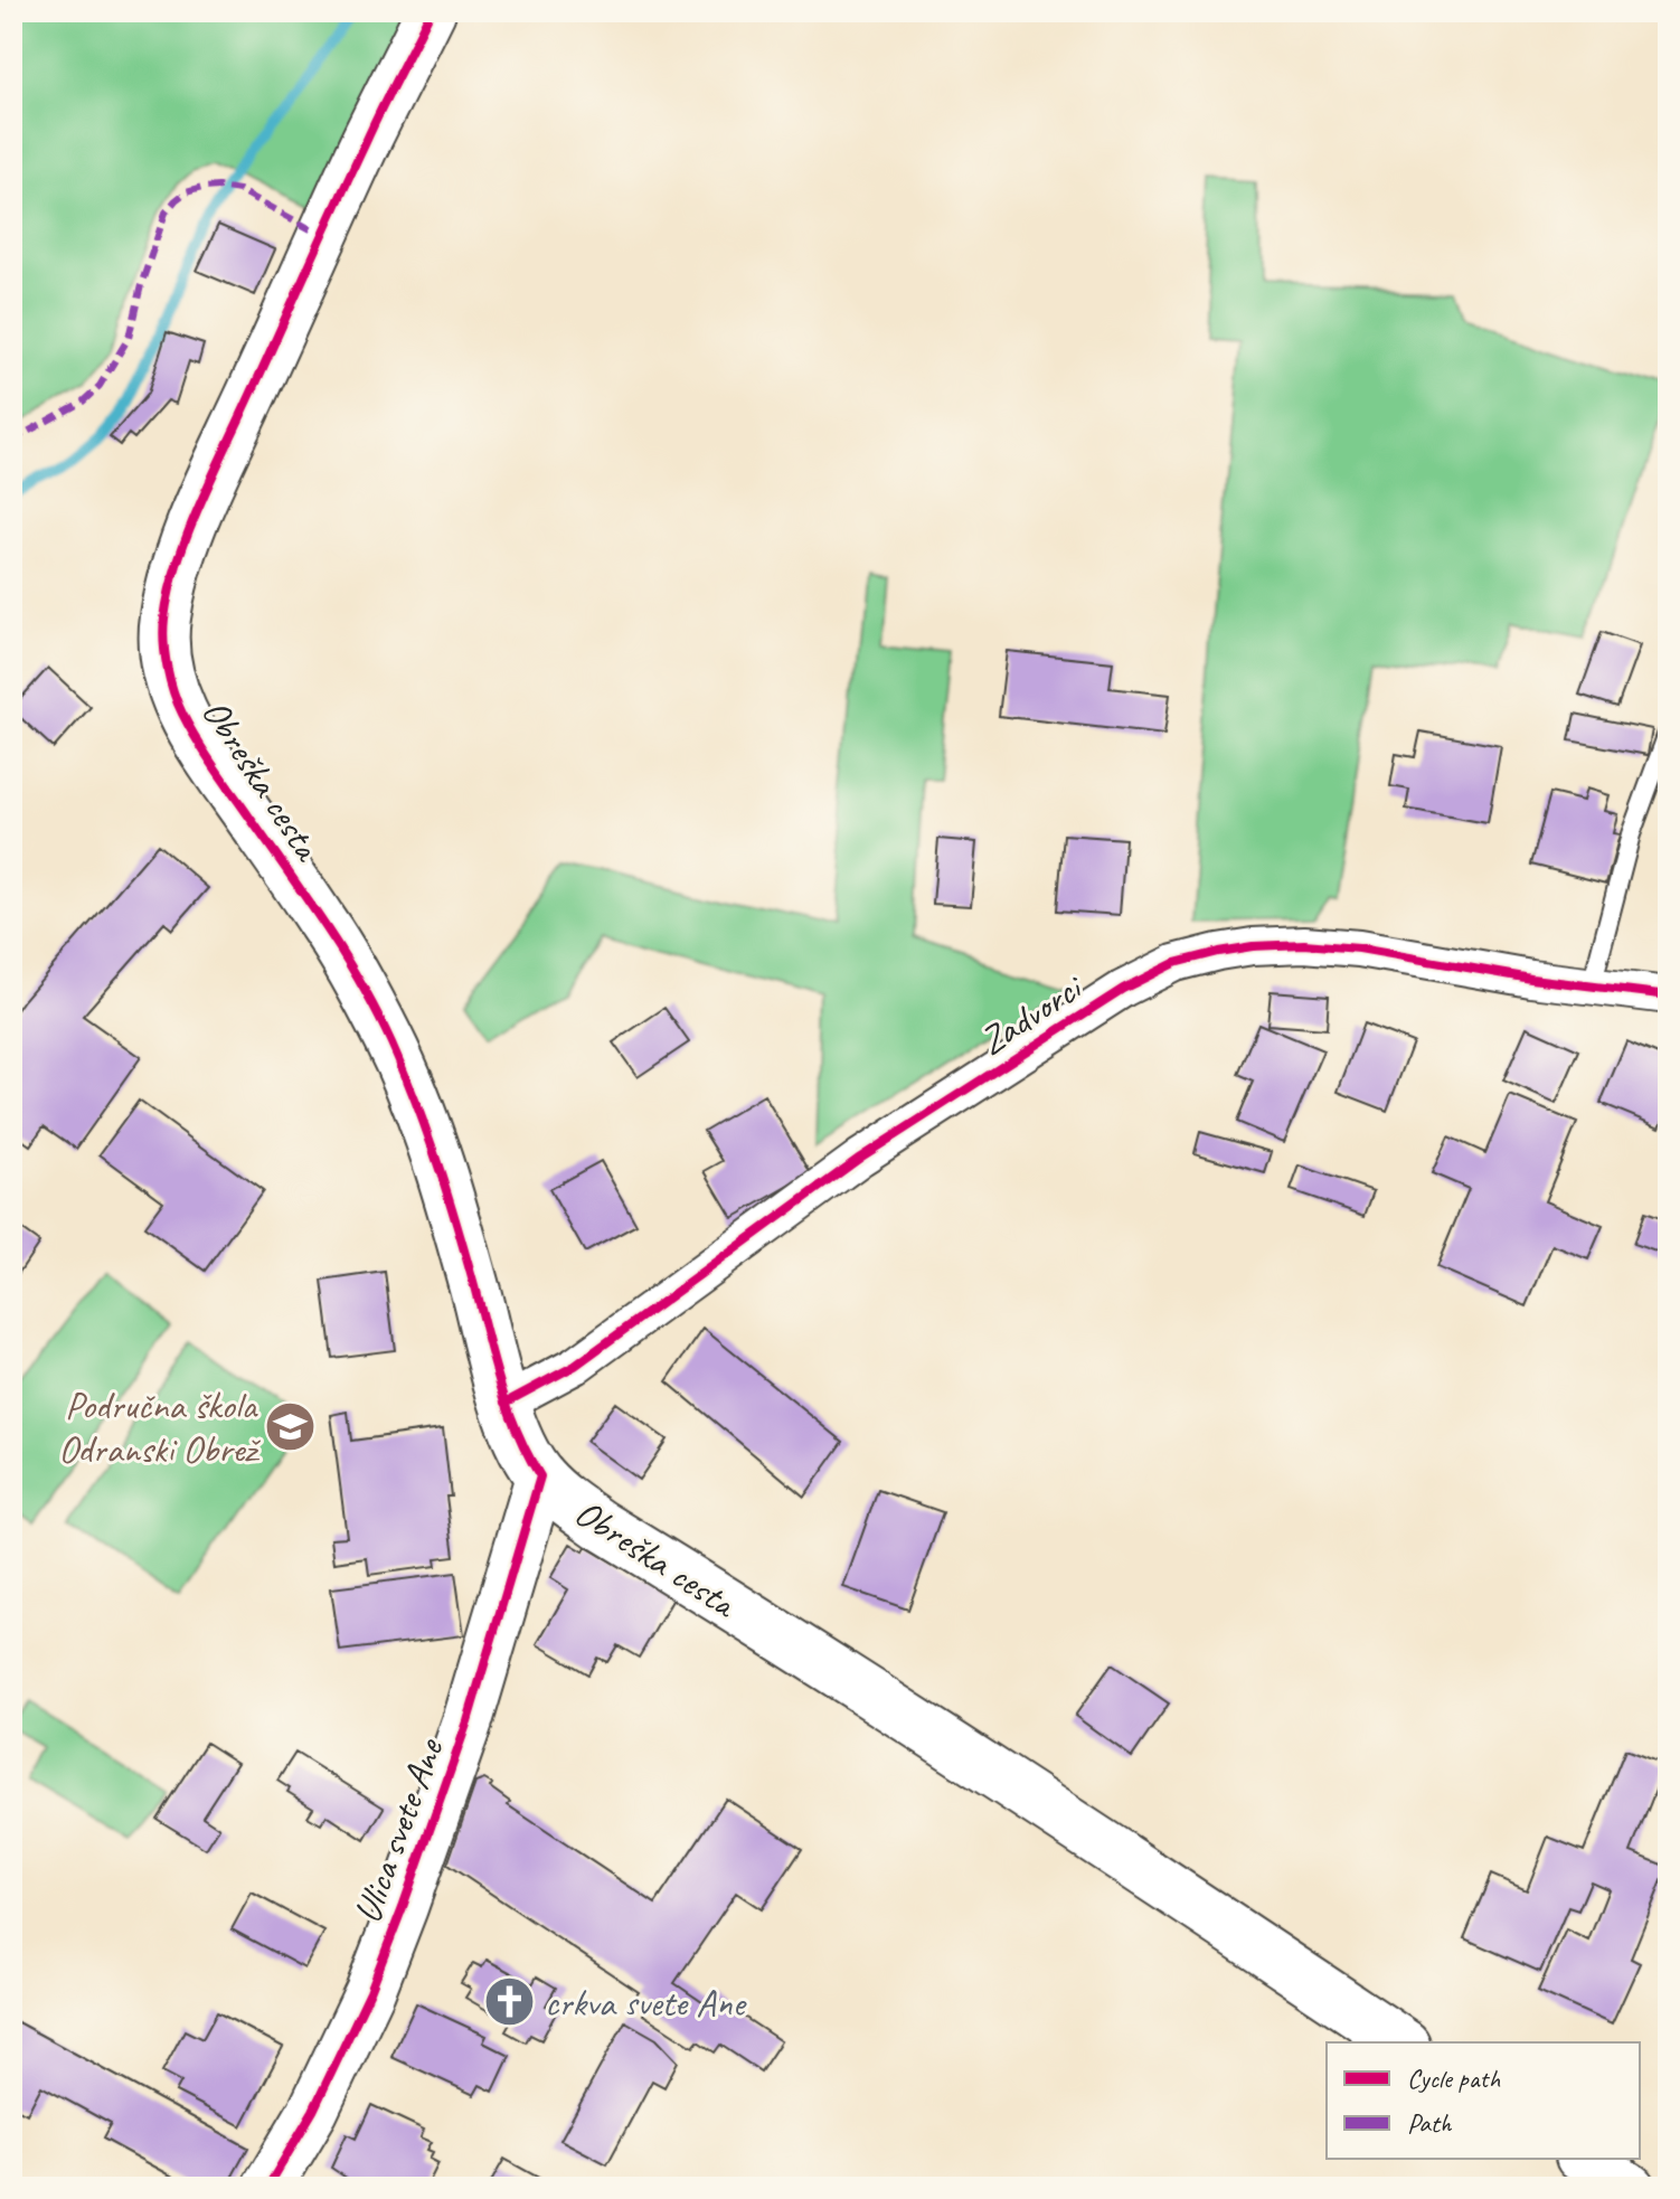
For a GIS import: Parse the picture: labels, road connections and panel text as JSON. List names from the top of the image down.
{
  "streets": {
    "main road": ["Obreška cesta", "Ulica svete Ane"],
    "street": ["Zadvorci"]
  },
  "crossings": [
    ["Obreška cesta", "Zadvorci"],
    ["Obreška cesta", "Ulica svete Ane"]
  ],
  "places": {
    "school or university": ["Područna škola Odranski Obrež"],
    "church": ["crkva svete Ane"]
  },
  "legend": ["Cycle path", "Path"]
}
